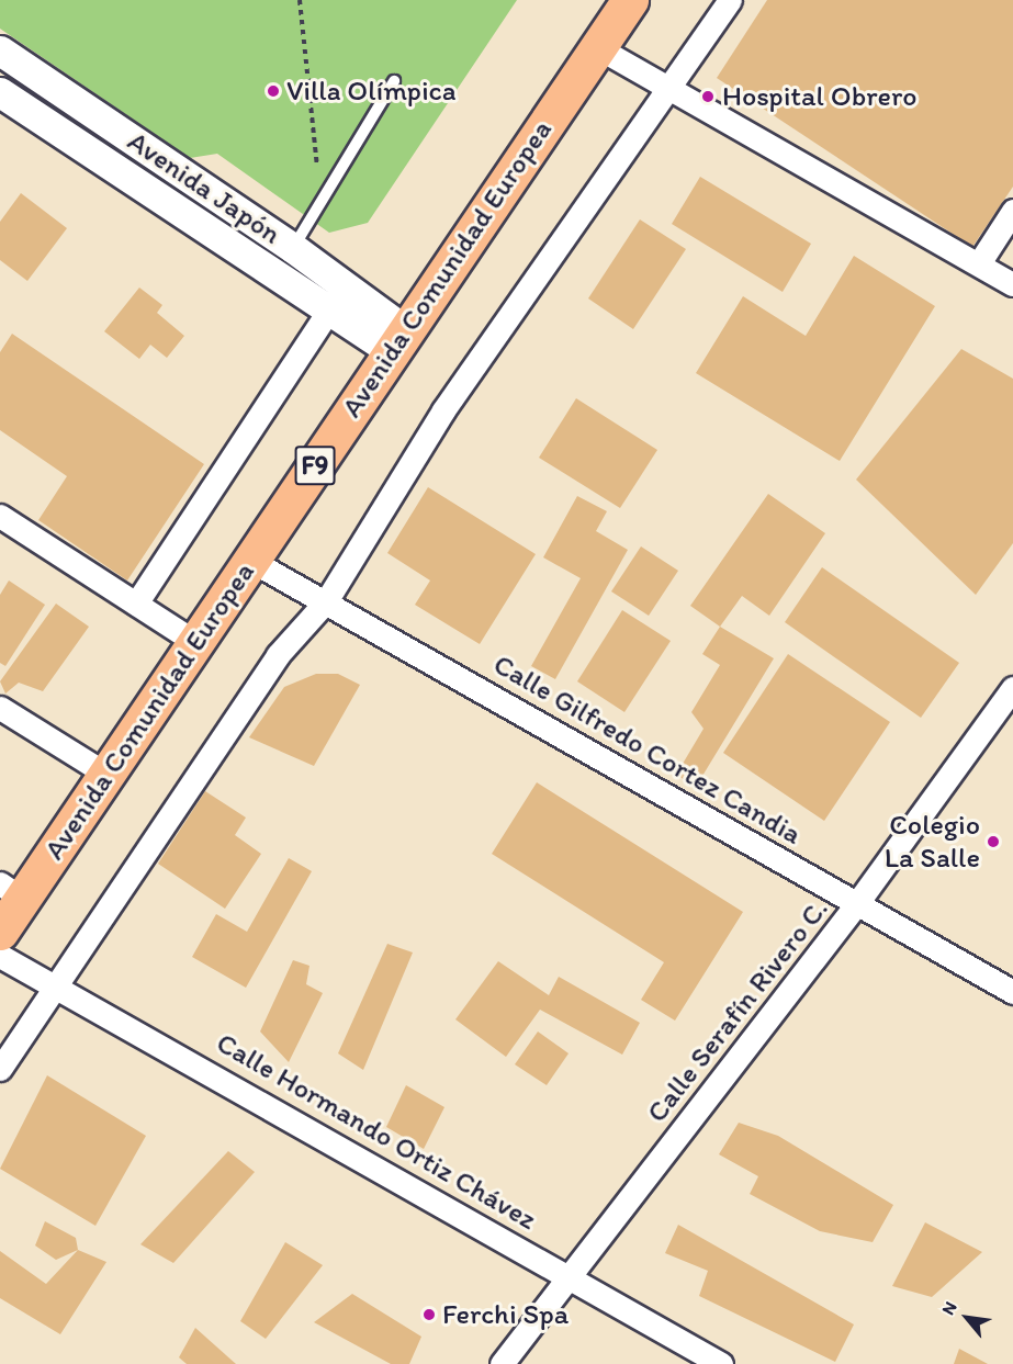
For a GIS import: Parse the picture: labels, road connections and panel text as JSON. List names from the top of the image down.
{
  "streets": {
    "highway": ["Avenida Comunidad Europea", "F9"],
    "street": [
      "Avenida Japón",
      "Calle Gilfredo Cortez Candia",
      "Calle Serafín Rivero C.",
      "Calle Hormando Ortiz Chávez"
    ]
  },
  "crossings": [
    ["Avenida Japón", "Avenida Comunidad Europea"],
    ["Avenida Comunidad Europea", "Calle Gilfredo Cortez Candia"],
    ["Calle Gilfredo Cortez Candia", "Calle Serafín Rivero C."],
    ["Calle Serafín Rivero C.", "Calle Hormando Ortiz Chávez"]
  ],
  "places": [
    "Villa Olímpica",
    "Hospital Obrero",
    "Colegio La Salle",
    "Ferchi Spa"
  ],
  "north": "top left"
}
